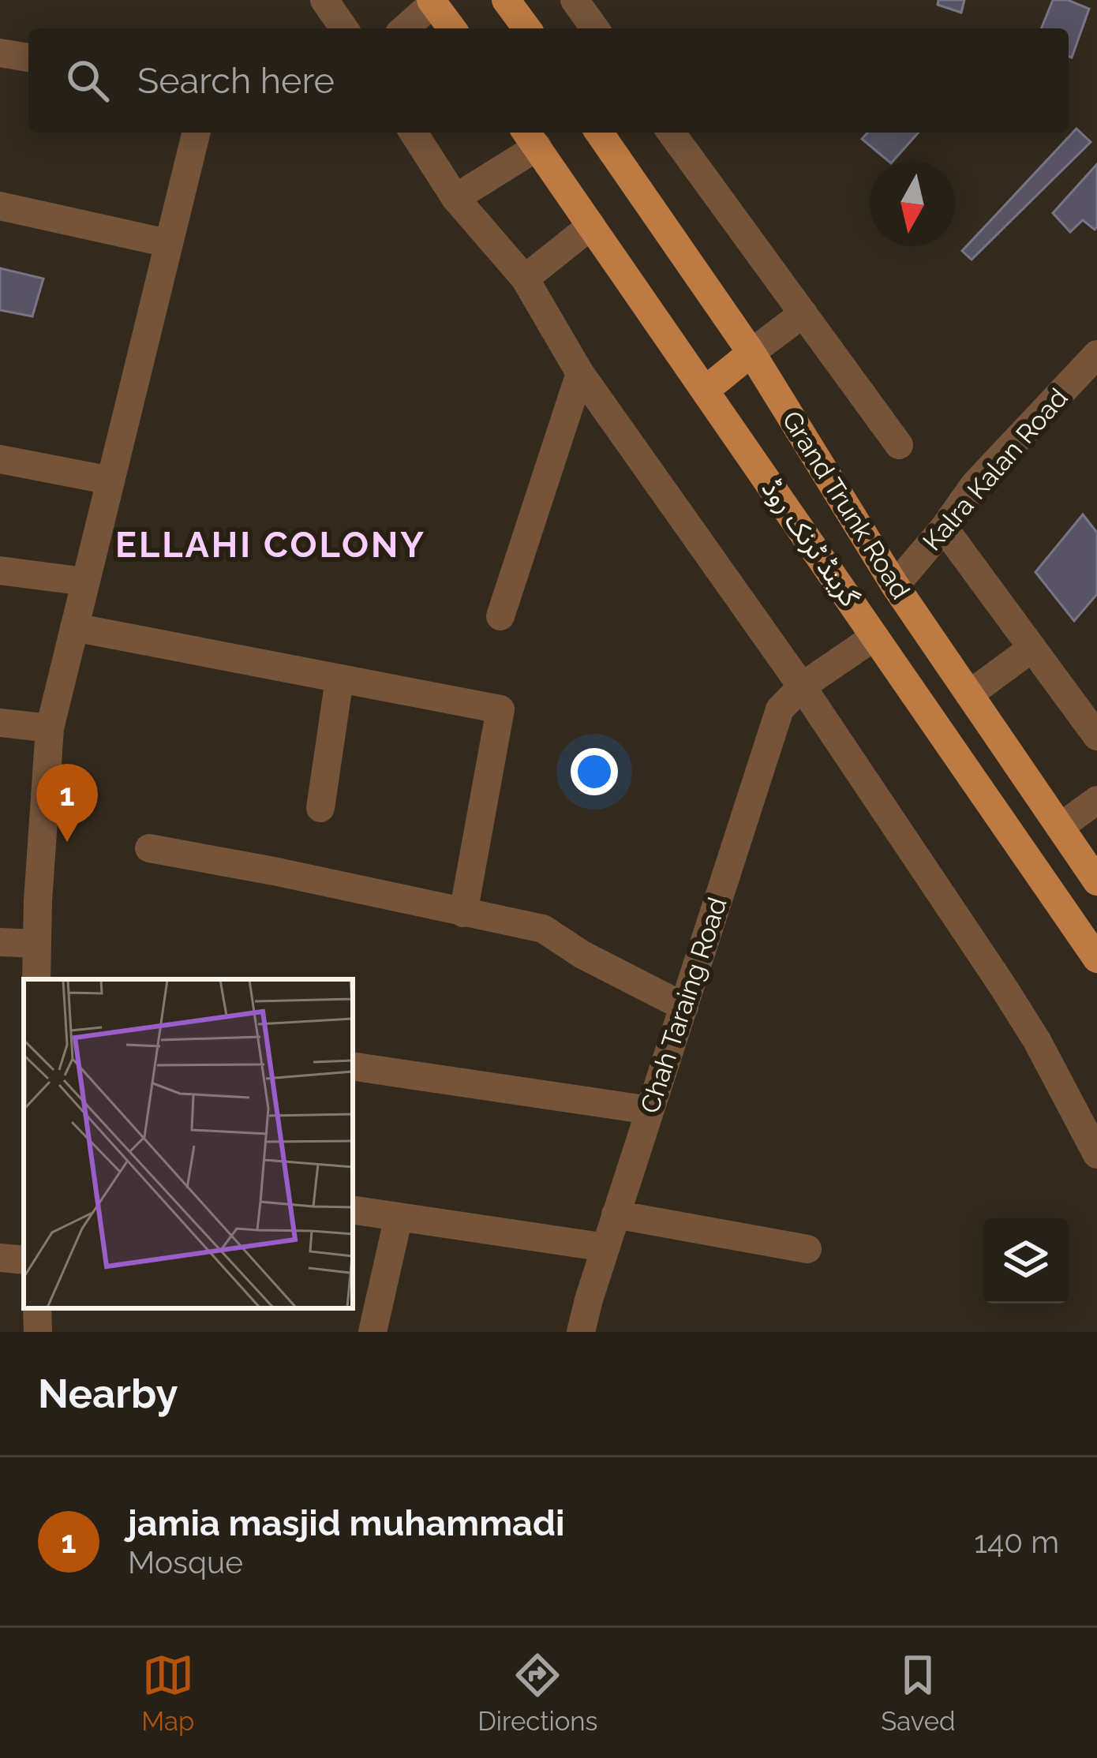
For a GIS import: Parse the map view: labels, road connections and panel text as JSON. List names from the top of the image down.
{
  "streets": {
    "main road": ["Grand Trunk Road", "گرینڈ ٹرنک روڈ"],
    "street": ["Kalra Kalan Road", "Chah Taraing Road"]
  },
  "crossings": [
    ["Kalra Kalan Road", "Grand Trunk Road"]
  ],
  "districts": ["ELLAHI COLONY"],
  "north": "bottom",
  "page": {
    "search": "Search here",
    "pins": "1",
    "heading": "Nearby",
    "list": [
      {
        "mark": "1",
        "name": "jamia masjid muhammadi",
        "note": "Mosque",
        "value": "140 m"
      }
    ],
    "nav": ["Map", "Directions", "Saved"]
  }
}
